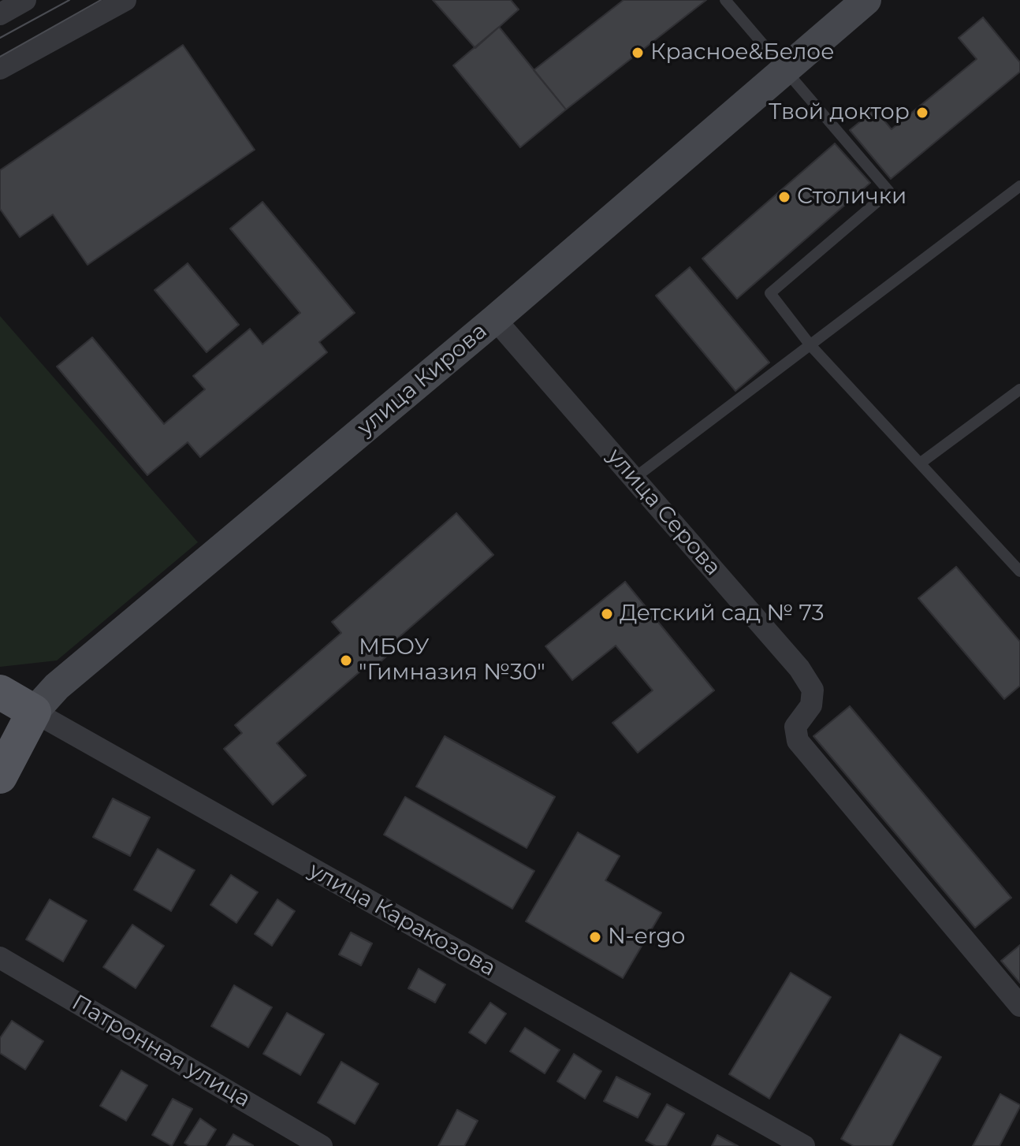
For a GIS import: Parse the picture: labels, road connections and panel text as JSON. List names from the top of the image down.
{
  "streets": {
    "main road": ["улица Кирова", "улица Каракозова"],
    "street": ["улица Серова", "Патронная улица"]
  },
  "crossings": [
    ["улица Кирова", "улица Серова"],
    ["улица Кирова", "улица Каракозова"]
  ],
  "places": [
    "Красное&Белое",
    "Твой доктор",
    "Столички",
    "Детский сад № 73",
    "МБОУ \"Гимназия №30\"",
    "N-ergo"
  ]
}
